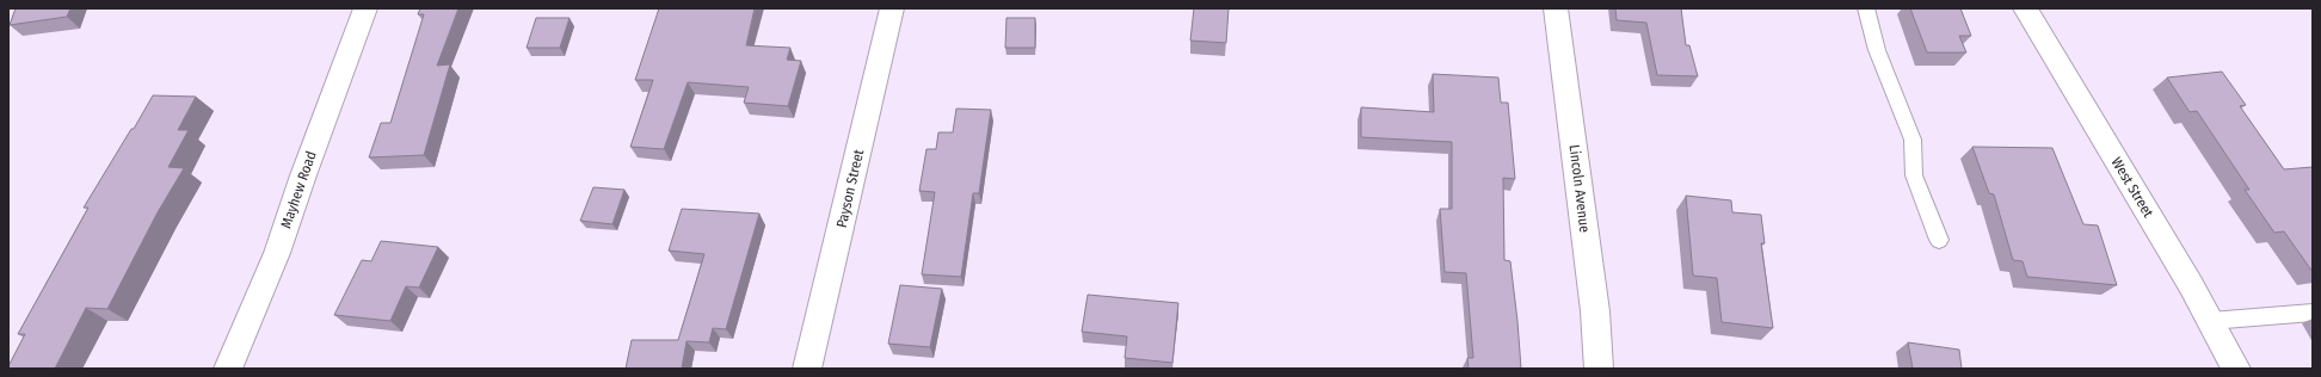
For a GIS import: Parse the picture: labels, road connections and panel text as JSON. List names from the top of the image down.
{
  "streets": {
    "street": [
      "West Street",
      "Payson Street",
      "Lincoln Avenue",
      "Mayhew Road"
    ]
  }
}
